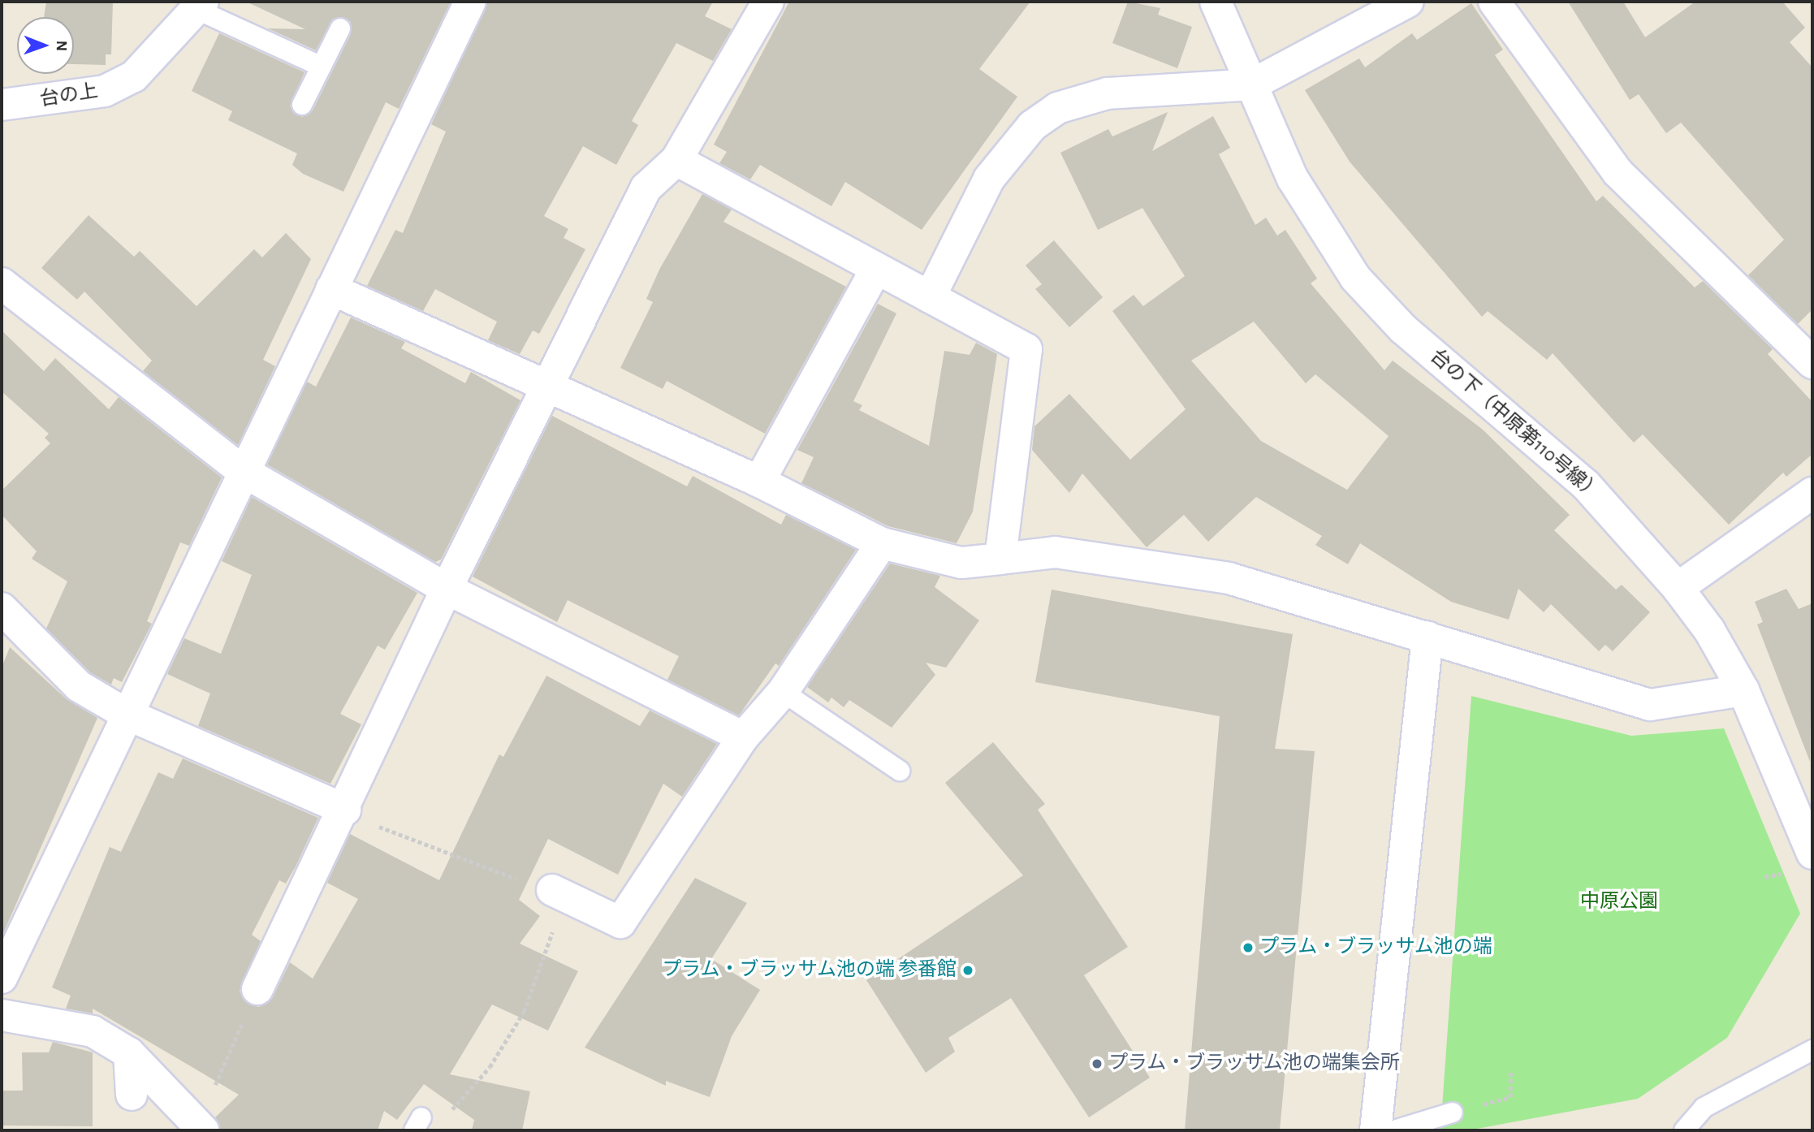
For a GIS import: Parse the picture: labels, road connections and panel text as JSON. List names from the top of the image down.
{
  "streets": {
    "street": ["台の上", "台の下（中原第110号線）"]
  },
  "parks": ["中原公園"],
  "places": ["プラム・ブラッサム池の端", "プラム・ブラッサム池の端 参番館", "プラム・ブラッサム池の端集会所"],
  "north": "right"
}
